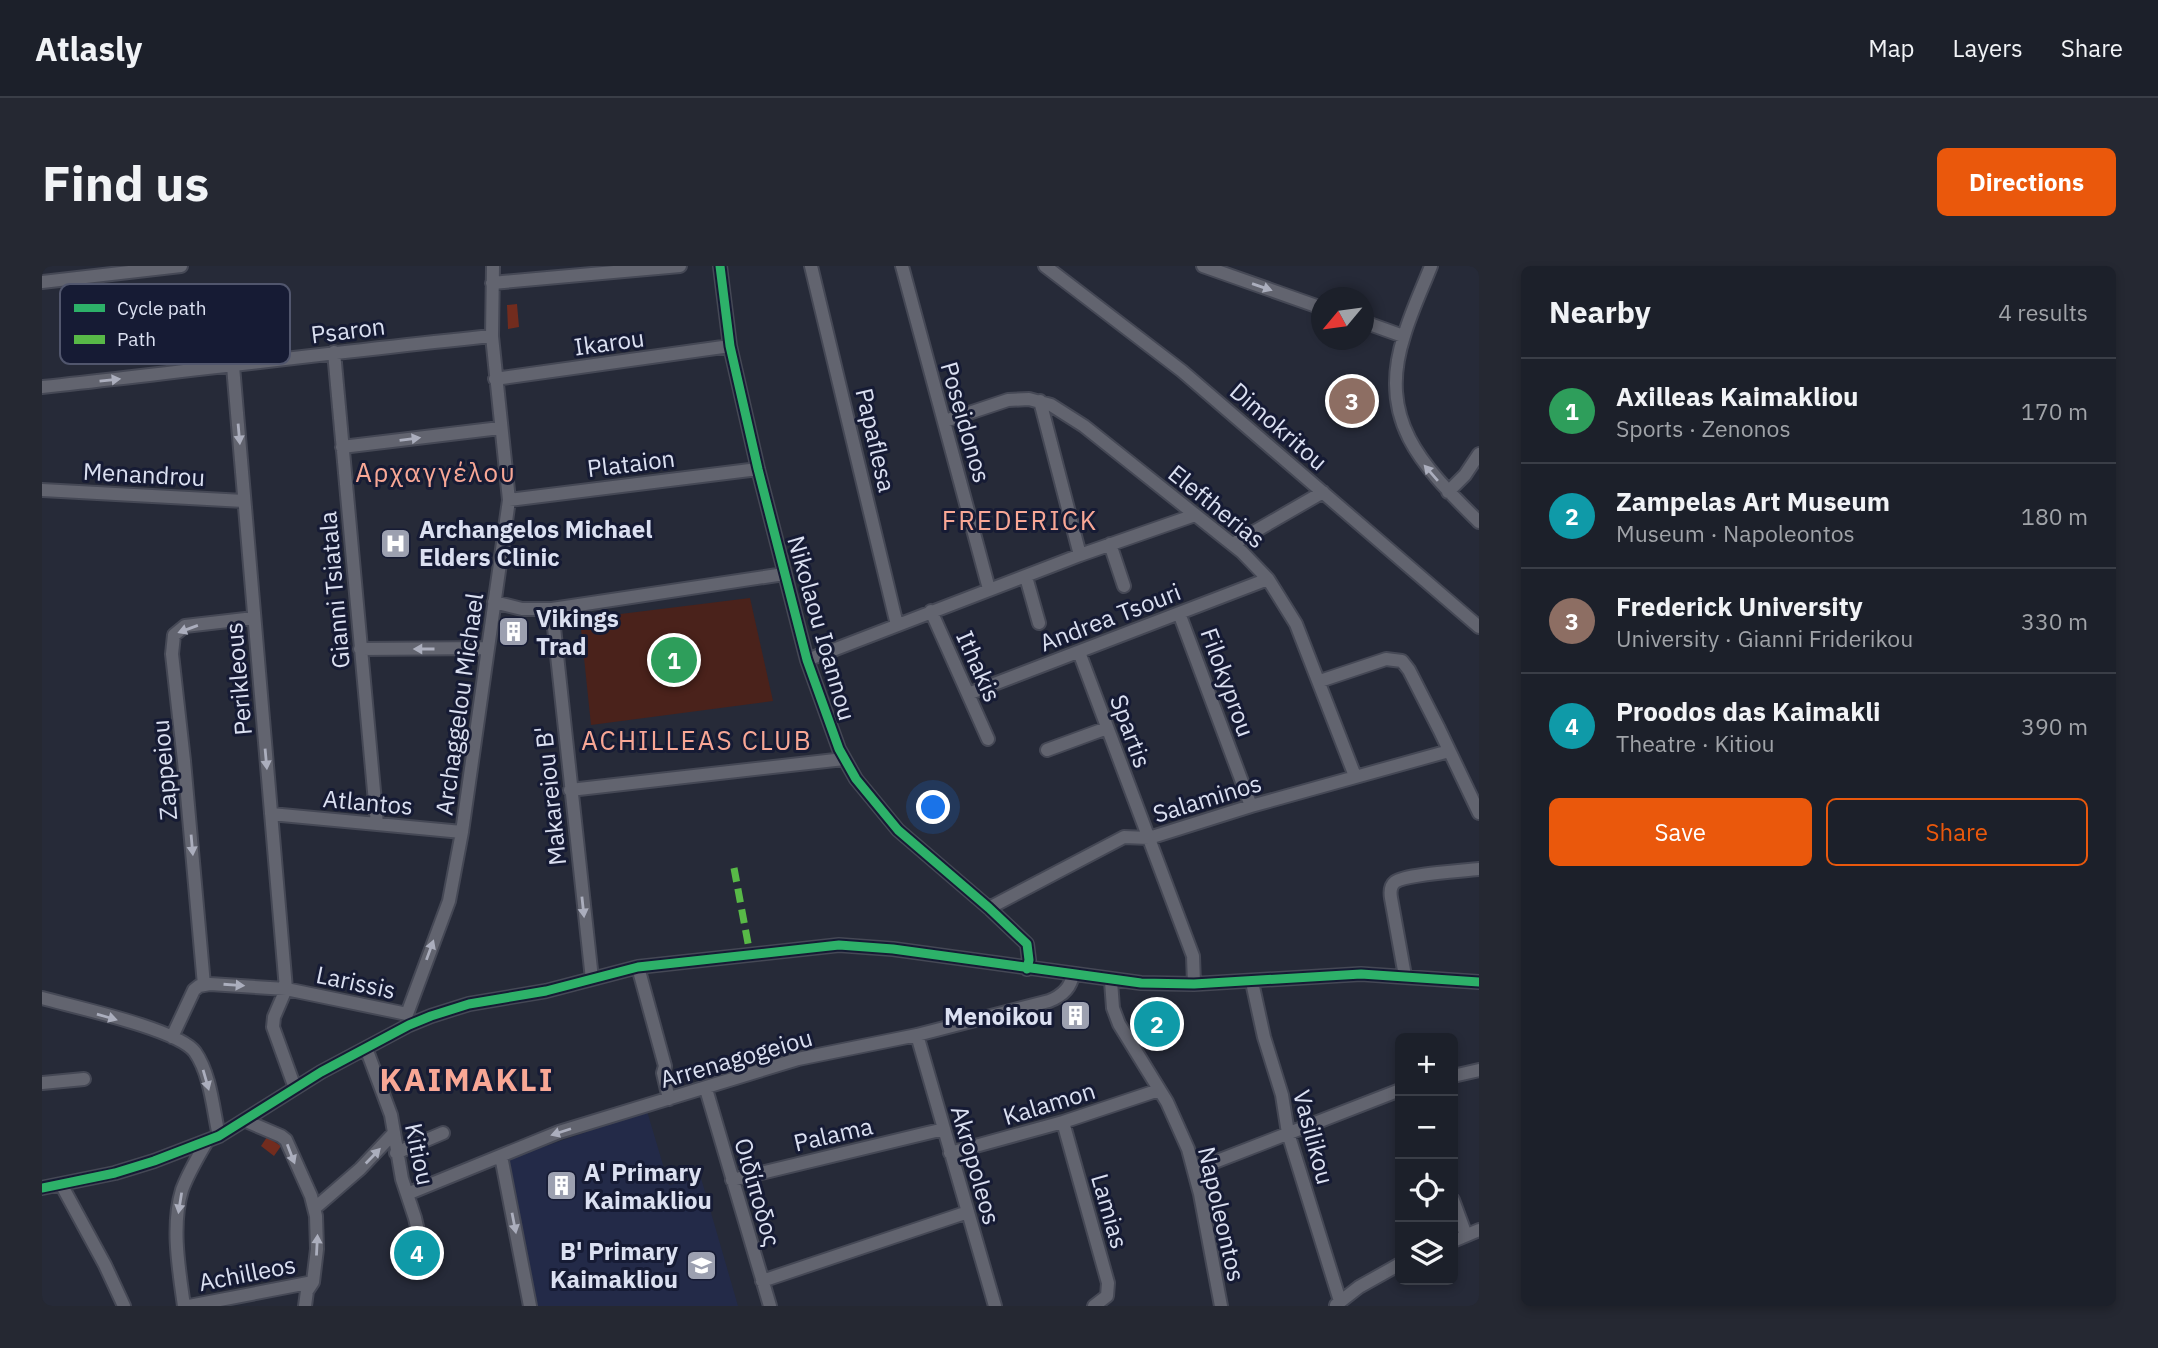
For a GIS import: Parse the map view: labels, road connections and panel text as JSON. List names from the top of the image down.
{
  "streets": {
    "street": [
      "Psaron",
      "Ikarou",
      "Poseidonos",
      "Dimokritou",
      "Papaflesa",
      "Plataion",
      "Menandrou",
      "Eleftherias",
      "Gianni Tsiatala",
      "Andrea Tsouri",
      "Nikolaou Ioannou",
      "Ithakis",
      "Perikleous",
      "Filokyprou",
      "Archaggelou Michael",
      "Spartis",
      "Zappeiou",
      "Makareiou B'",
      "Salaminos",
      "Atlantos",
      "Larissis",
      "Arrenagogeiou",
      "Kalamon",
      "Palama",
      "Vasilikou",
      "Kitiou",
      "Akropoleos",
      "Οιδίποδος",
      "Lamias",
      "Napoleontos",
      "Achilleos"
    ]
  },
  "crossings": [
    ["Psaron", "Gianni Tsiatala"],
    ["Psaron", "Perikleous"],
    ["Psaron", "Archaggelou Michael"],
    ["Ikarou", "Nikolaou Ioannou"],
    ["Ikarou", "Archaggelou Michael"],
    ["Poseidonos", "Eleftherias"],
    ["Plataion", "Nikolaou Ioannou"],
    ["Plataion", "Archaggelou Michael"],
    ["Menandrou", "Perikleous"],
    ["Eleftherias", "Andrea Tsouri"],
    ["Eleftherias", "Salaminos"],
    ["Gianni Tsiatala", "Atlantos"],
    ["Andrea Tsouri", "Ithakis"],
    ["Andrea Tsouri", "Filokyprou"],
    ["Andrea Tsouri", "Spartis"],
    ["Nikolaou Ioannou", "Salaminos"],
    ["Perikleous", "Zappeiou"],
    ["Perikleous", "Atlantos"],
    ["Perikleous", "Larissis"],
    ["Filokyprou", "Salaminos"],
    ["Archaggelou Michael", "Atlantos"],
    ["Archaggelou Michael", "Larissis"],
    ["Spartis", "Salaminos"],
    ["Zappeiou", "Larissis"],
    ["Arrenagogeiou", "Kitiou"],
    ["Arrenagogeiou", "Akropoleos"],
    ["Arrenagogeiou", "Οιδίποδος"],
    ["Kalamon", "Akropoleos"],
    ["Kalamon", "Lamias"],
    ["Kalamon", "Napoleontos"],
    ["Palama", "Akropoleos"],
    ["Palama", "Οιδίποδος"]
  ],
  "one_way": [
    "Perikleous",
    "Zappeiou",
    "Makareiou B'",
    "Larissis"
  ],
  "districts": [
    "Αρχαγγέλου",
    "FREDERICK",
    "ACHILLEAS CLUB",
    "KAIMAKLI"
  ],
  "places": {
    "hospital": ["Archangelos Michael Elders Clinic"],
    "building": ["Vikings Trad", "Menoikou", "A' Primary Kaimakliou"],
    "school or university": ["B' Primary Kaimakliou"]
  },
  "legend": ["Cycle path", "Path"],
  "north": "bottom left",
  "page": {
    "header": "Atlasly",
    "nav": ["Map", "Layers", "Share"],
    "buttons": [
      "Directions",
      ["Save", "Share"]
    ],
    "title": "Find us",
    "heading": ["Nearby", "4 results"],
    "list": [
      {
        "mark": "1",
        "name": "Axilleas Kaimakliou",
        "note": "Sports · Zenonos",
        "value": "170 m"
      },
      {
        "mark": "2",
        "name": "Zampelas Art Museum",
        "note": "Museum · Napoleontos",
        "value": "180 m"
      },
      {
        "mark": "3",
        "name": "Frederick University",
        "note": "University · Gianni Friderikou",
        "value": "330 m"
      },
      {
        "mark": "4",
        "name": "Proodos das Kaimakli",
        "note": "Theatre · Kitiou",
        "value": "390 m"
      }
    ],
    "pins": [
      "3",
      "1",
      "2",
      "4"
    ],
    "map_buttons": ["+", "−"]
  }
}
